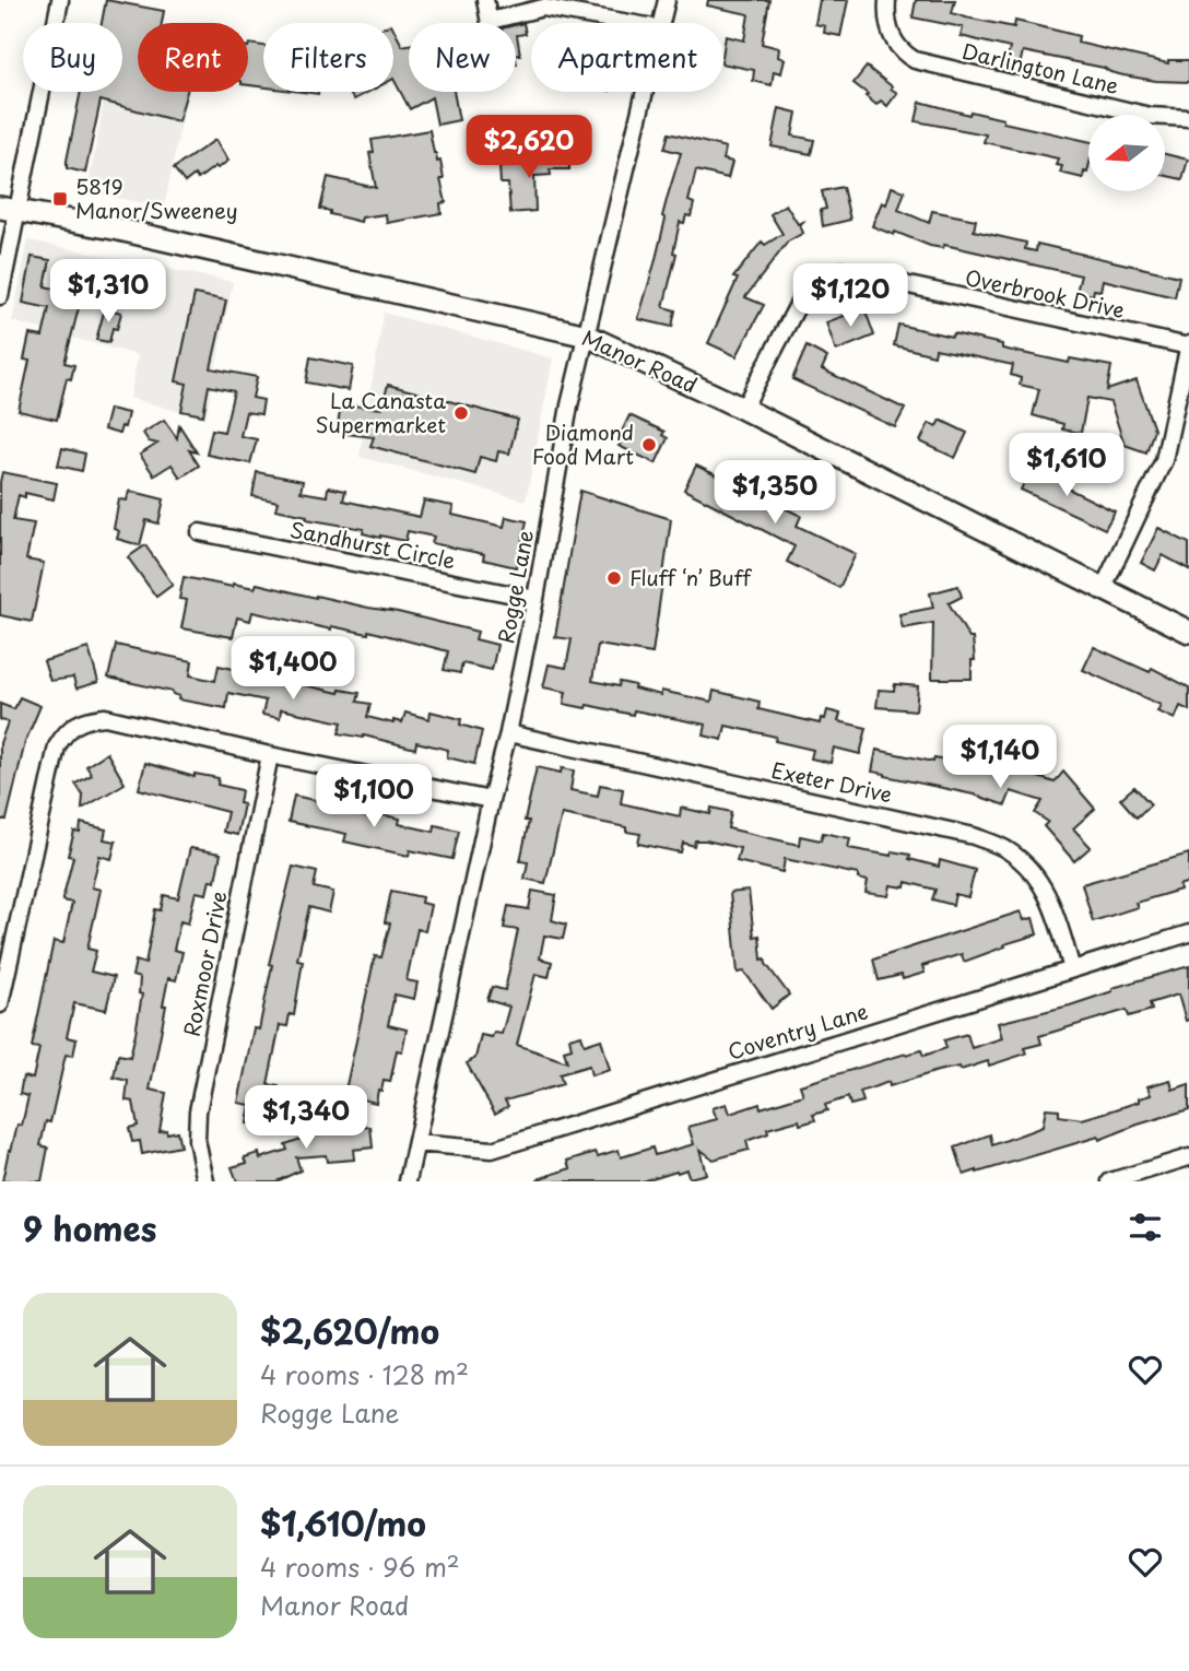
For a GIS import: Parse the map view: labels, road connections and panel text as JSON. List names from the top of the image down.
{
  "streets": {
    "main road": ["Manor Road"],
    "street": [
      "Darlington Lane",
      "Overbrook Drive",
      "Sandhurst Circle",
      "Rogge Lane",
      "Exeter Drive",
      "Roxmoor Drive",
      "Coventry Lane"
    ]
  },
  "crossings": [
    ["Overbrook Drive", "Manor Road"],
    ["Manor Road", "Rogge Lane"],
    ["Sandhurst Circle", "Rogge Lane"],
    ["Rogge Lane", "Exeter Drive"],
    ["Rogge Lane", "Coventry Lane"],
    ["Exeter Drive", "Coventry Lane"]
  ],
  "places": {
    "transit": ["5819 Manor/Sweeney"],
    "other": ["La Canasta Supermarket", "Diamond Food Mart", "Fluff ‘n’ Buff"]
  },
  "north": "left",
  "page": {
    "chip": [
      "Buy",
      "Rent",
      "Filters",
      "New",
      "Apartment"
    ],
    "price": [
      "$2,620",
      "$1,310",
      "$1,120",
      "$1,610",
      "$1,350",
      "$1,400",
      "$1,140",
      "$1,100",
      "$1,340"
    ],
    "heading": "9 homes",
    "list": [
      {
        "name": "$2,620/mo",
        "note": "4 rooms · 128 m² · Rogge Lane"
      },
      {
        "name": "$1,610/mo",
        "note": "4 rooms · 96 m² · Manor Road"
      }
    ]
  }
}
